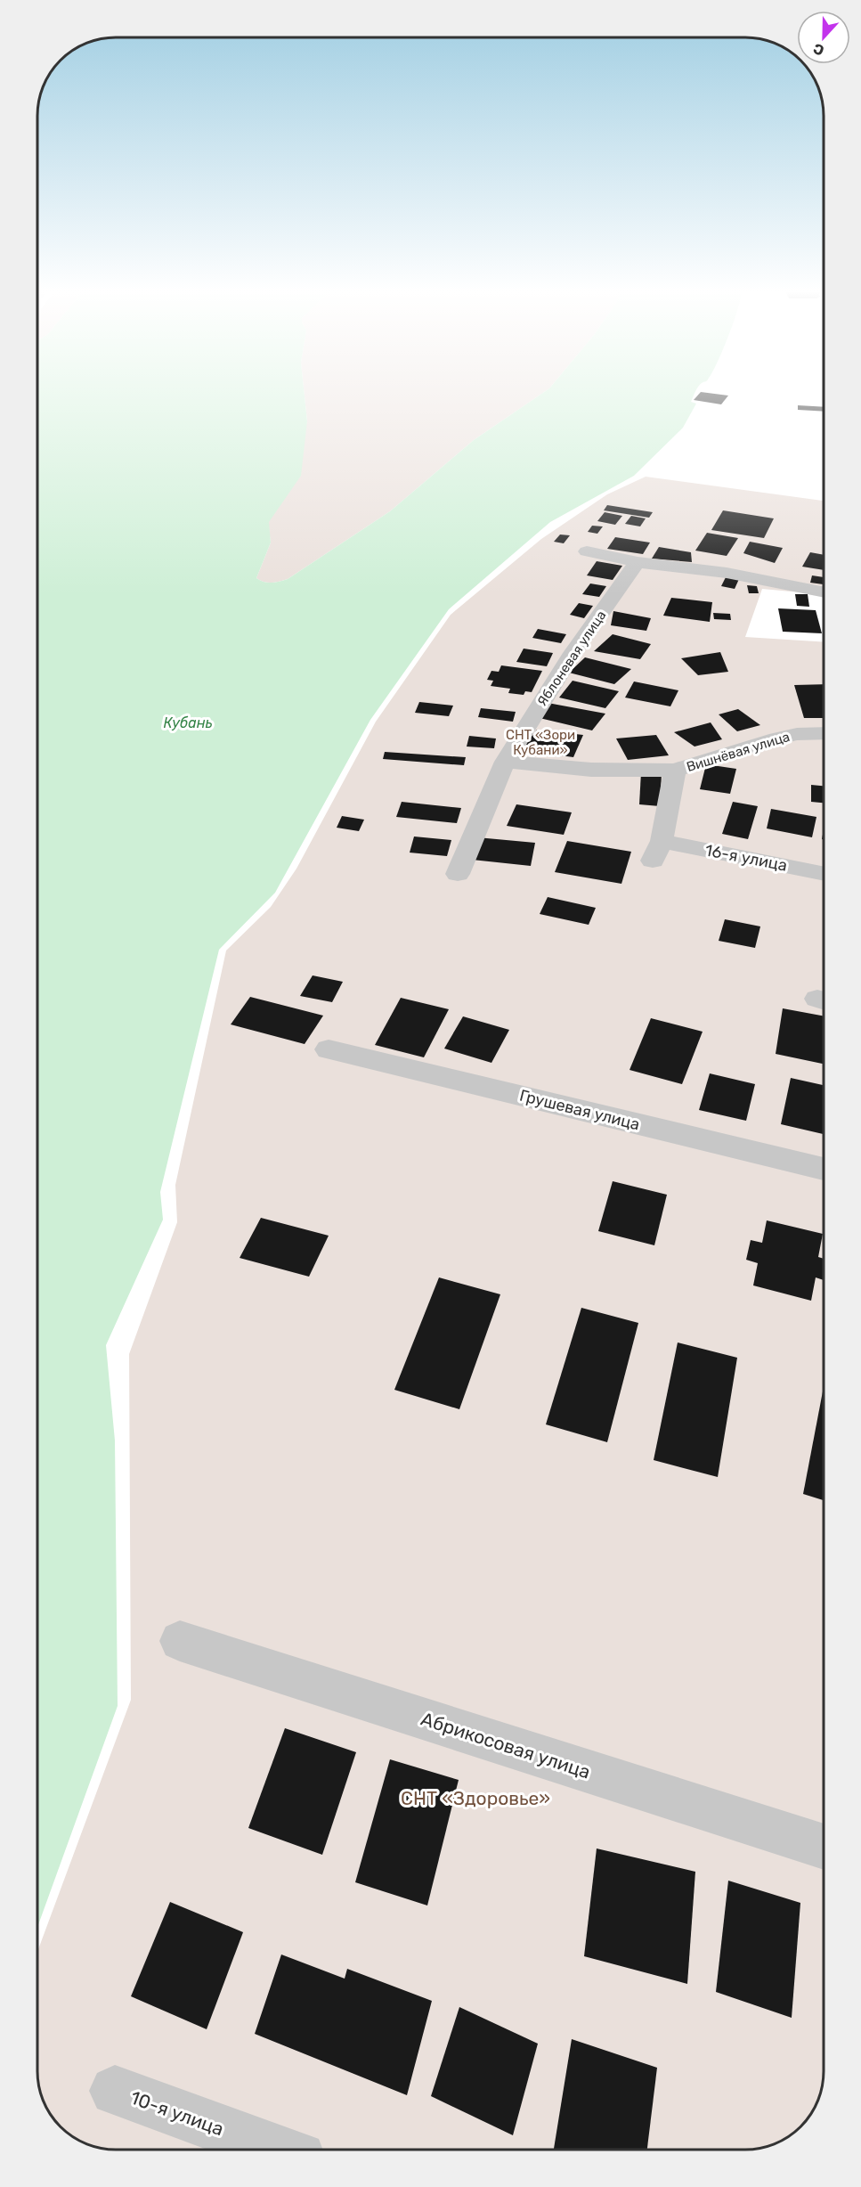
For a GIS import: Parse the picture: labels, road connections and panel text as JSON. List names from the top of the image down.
{
  "streets": {
    "street": [
      "Яблоневая улица",
      "Вишнёвая улица",
      "16-я улица",
      "Грушевая улица",
      "Абрикосовая улица",
      "10-я улица"
    ]
  },
  "crossings": [
    ["Вишнёвая улица", "16-я улица"]
  ],
  "water": ["Кубань"],
  "parks": ["СНТ «Зори Кубани»", "СНТ «Здоровье»"],
  "north": "bottom"
}
